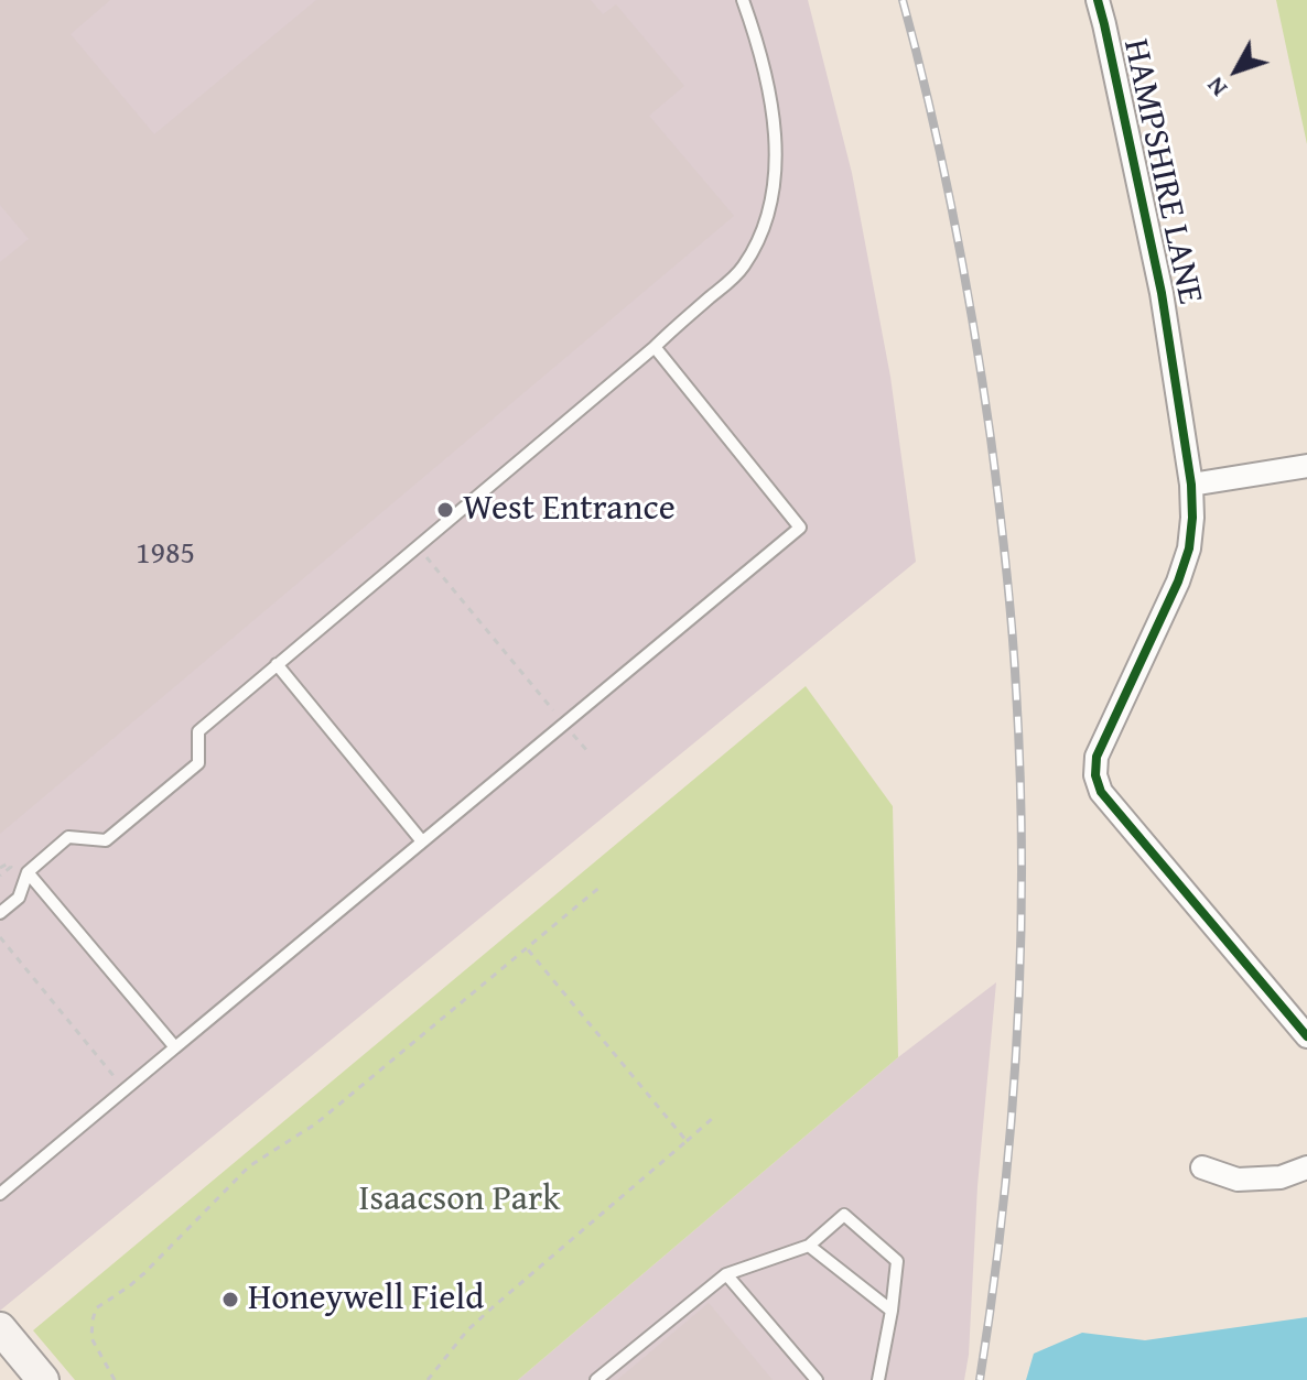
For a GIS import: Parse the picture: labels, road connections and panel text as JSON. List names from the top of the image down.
{
  "streets": {
    "street": ["HAMPSHIRE LANE"]
  },
  "parks": ["Isaacson Park"],
  "places": ["West Entrance", "Honeywell Field"],
  "house_numbers": ["1985"],
  "north": "bottom left"
}
